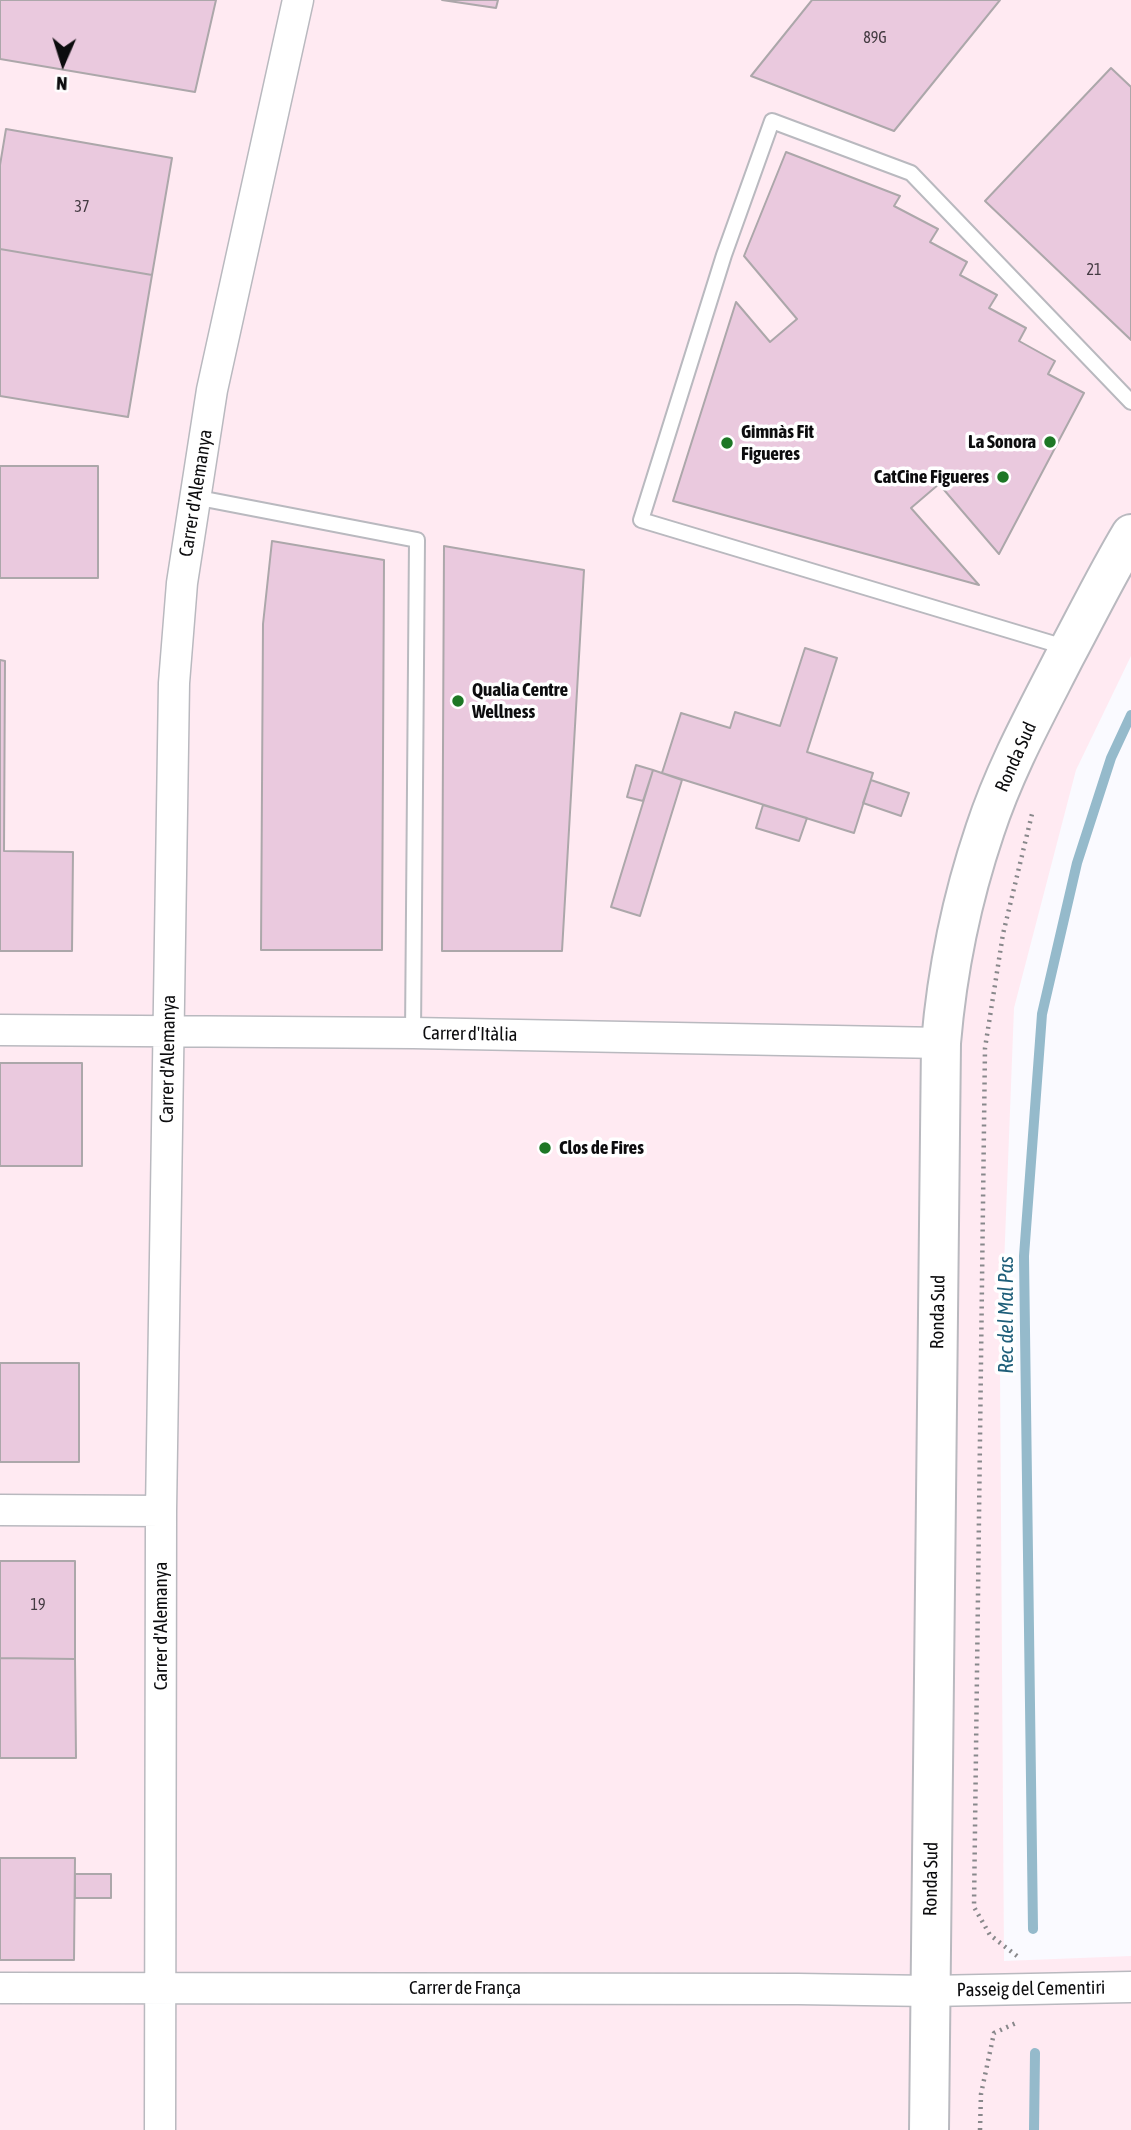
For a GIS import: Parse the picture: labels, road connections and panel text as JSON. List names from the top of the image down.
{
  "streets": {
    "main road": ["Ronda Sud"],
    "street": [
      "Carrer d'Alemanya",
      "Carrer d'Itàlia",
      "Carrer de França",
      "Passeig del Cementiri"
    ]
  },
  "crossings": [
    ["Carrer d'Alemanya", "Carrer d'Itàlia"],
    ["Carrer d'Alemanya", "Carrer de França"],
    ["Ronda Sud", "Carrer d'Itàlia"],
    ["Ronda Sud", "Carrer de França"],
    ["Ronda Sud", "Passeig del Cementiri"],
    ["Carrer de França", "Passeig del Cementiri"]
  ],
  "water": ["Rec del Mal Pas"],
  "places": [
    "La Sonora",
    "Gimnàs Fit Figueres",
    "CatCine Figueres",
    "Qualia Centre Wellness",
    "Clos de Fires"
  ],
  "house_numbers": [
    "89G",
    "37",
    "21",
    "19"
  ],
  "north": "bottom"
}
